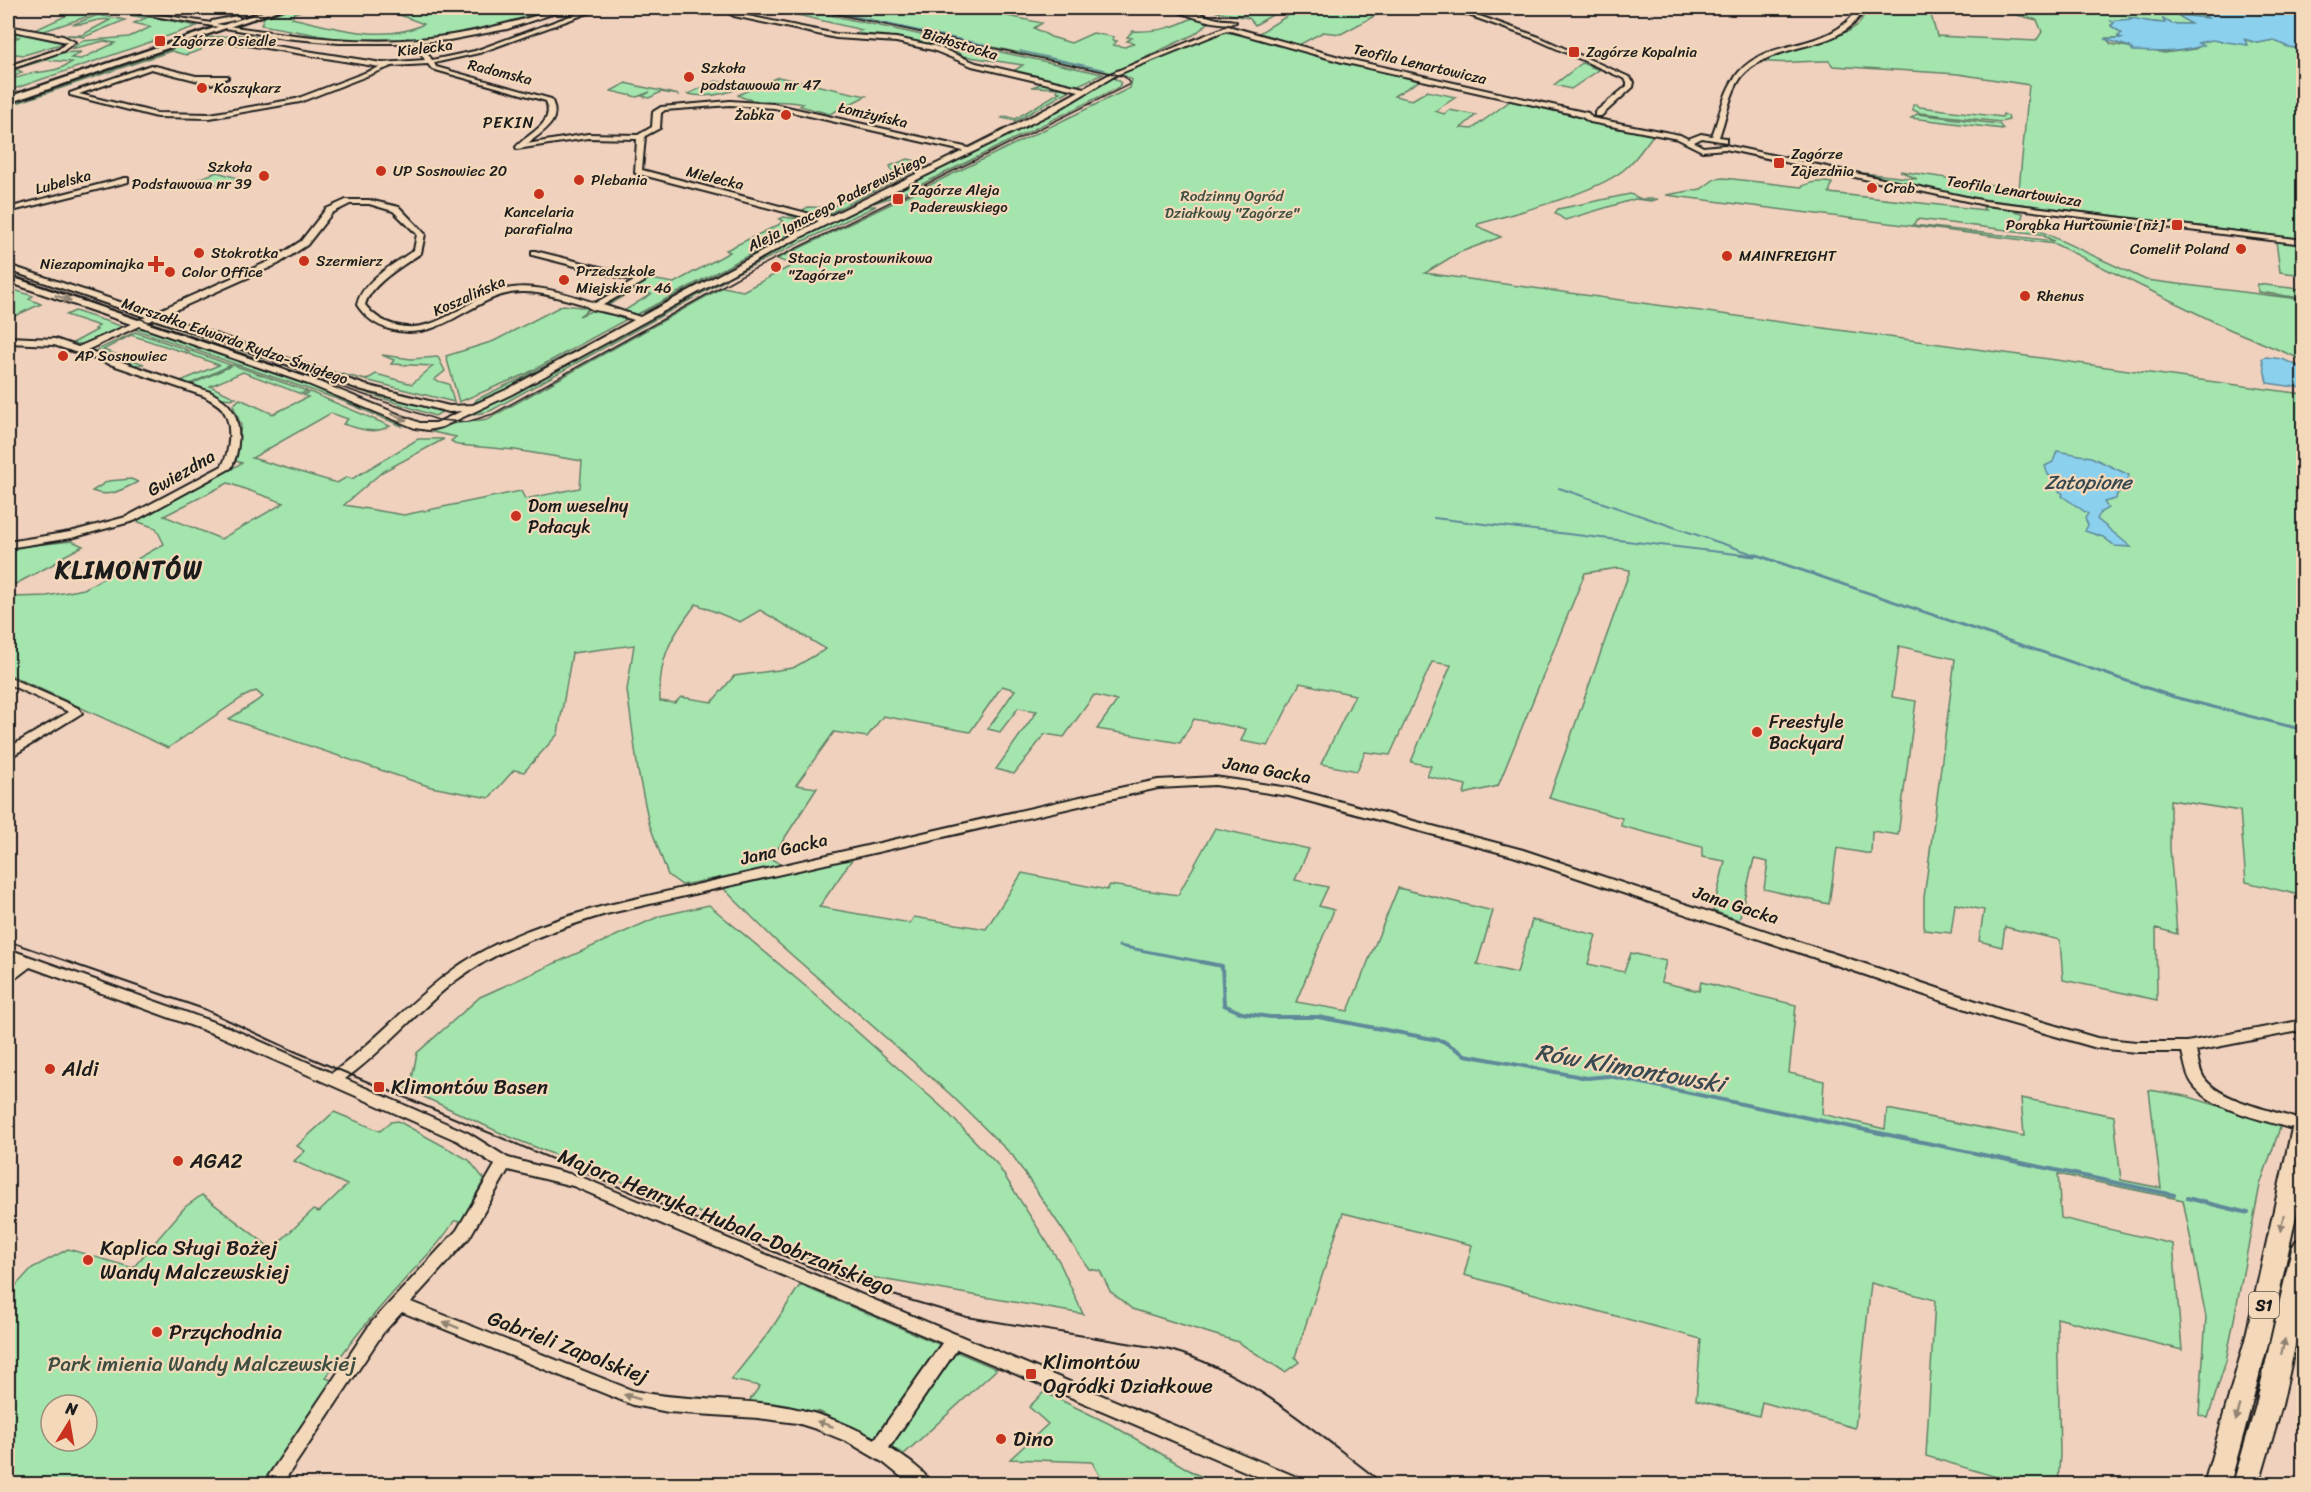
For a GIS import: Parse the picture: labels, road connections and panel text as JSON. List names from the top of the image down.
{
  "streets": {
    "highway": ["S1"],
    "street": [
      "Białostocka",
      "Kielecka",
      "Teofila Lenartowicza",
      "Radomska",
      "Łomżyńska",
      "Mielecka",
      "Lubelska",
      "Aleja Ignacego Paderewskiego",
      "Koszalińska",
      "Marszałka Edwarda Rydza-Śmigłego",
      "Gwiezdna",
      "Jana Gacka",
      "Majora Henryka Hubala-Dobrzańskiego",
      "Gabrieli Zapolskiej"
    ]
  },
  "crossings": [
    ["Białostocka", "Aleja Ignacego Paderewskiego"],
    ["Kielecka", "Radomska"],
    ["Teofila Lenartowicza", "Aleja Ignacego Paderewskiego"],
    ["Radomska", "Łomżyńska"],
    ["Radomska", "Mielecka"],
    ["Łomżyńska", "Mielecka"],
    ["Łomżyńska", "Aleja Ignacego Paderewskiego"],
    ["Mielecka", "Aleja Ignacego Paderewskiego"],
    ["Aleja Ignacego Paderewskiego", "Koszalińska"],
    ["Aleja Ignacego Paderewskiego", "Marszałka Edwarda Rydza-Śmigłego"],
    ["Koszalińska", "Marszałka Edwarda Rydza-Śmigłego"],
    ["Koszalińska", "Gwiezdna"],
    ["Jana Gacka", "Majora Henryka Hubala-Dobrzańskiego"]
  ],
  "one_way": ["Gabrieli Zapolskiej"],
  "districts": ["PEKIN", "KLIMONTÓW"],
  "water": ["Zatopione", "Rów Klimontowski"],
  "parks": ["Rodzinny Ogród Działkowy \"Zagórze\"", "Park imienia Wandy Malczewskiej"],
  "places": {
    "transit": [
      "Zagórze Osiedle",
      "Zagórze Kopalnia",
      "Zagórze Zajezdnia",
      "Zagórze Aleja Paderewskiego",
      "Porąbka Hurtownie [nż]",
      "Klimontów Basen",
      "Klimontów Ogródki Działkowe"
    ],
    "other": [
      "Szkoła podstawowa nr 47",
      "Koszykarz",
      "Żabka",
      "UP Sosnowiec 20",
      "Szkoła Podstawowa nr 39",
      "Plebania",
      "Crab",
      "Kancelaria parafialna",
      "Comelit Poland",
      "Stokrotka",
      "MAINFREIGHT",
      "Szermierz",
      "Stacja prostownikowa \"Zagórze\"",
      "Color Office",
      "Przedszkole Miejskie nr 46",
      "Rhenus",
      "AP Sosnowiec",
      "Dom weselny Pałacyk",
      "Freestyle Backyard",
      "Aldi",
      "AGA2",
      "Kaplica Sługi Bożej Wandy Malczewskiej",
      "Przychodnia",
      "Dino"
    ],
    "health": ["Niezapominajka"]
  },
  "north": "top"
}
